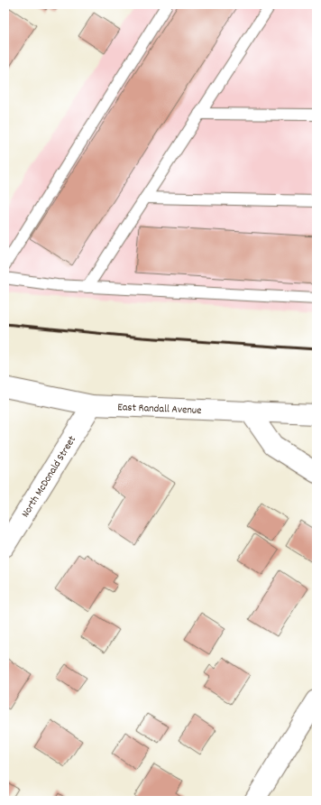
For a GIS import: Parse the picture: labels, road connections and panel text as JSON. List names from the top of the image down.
{
  "streets": {
    "street": ["East Randall Avenue", "North McDonald Street"]
  },
  "crossings": [
    ["East Randall Avenue", "North McDonald Street"]
  ]
}
